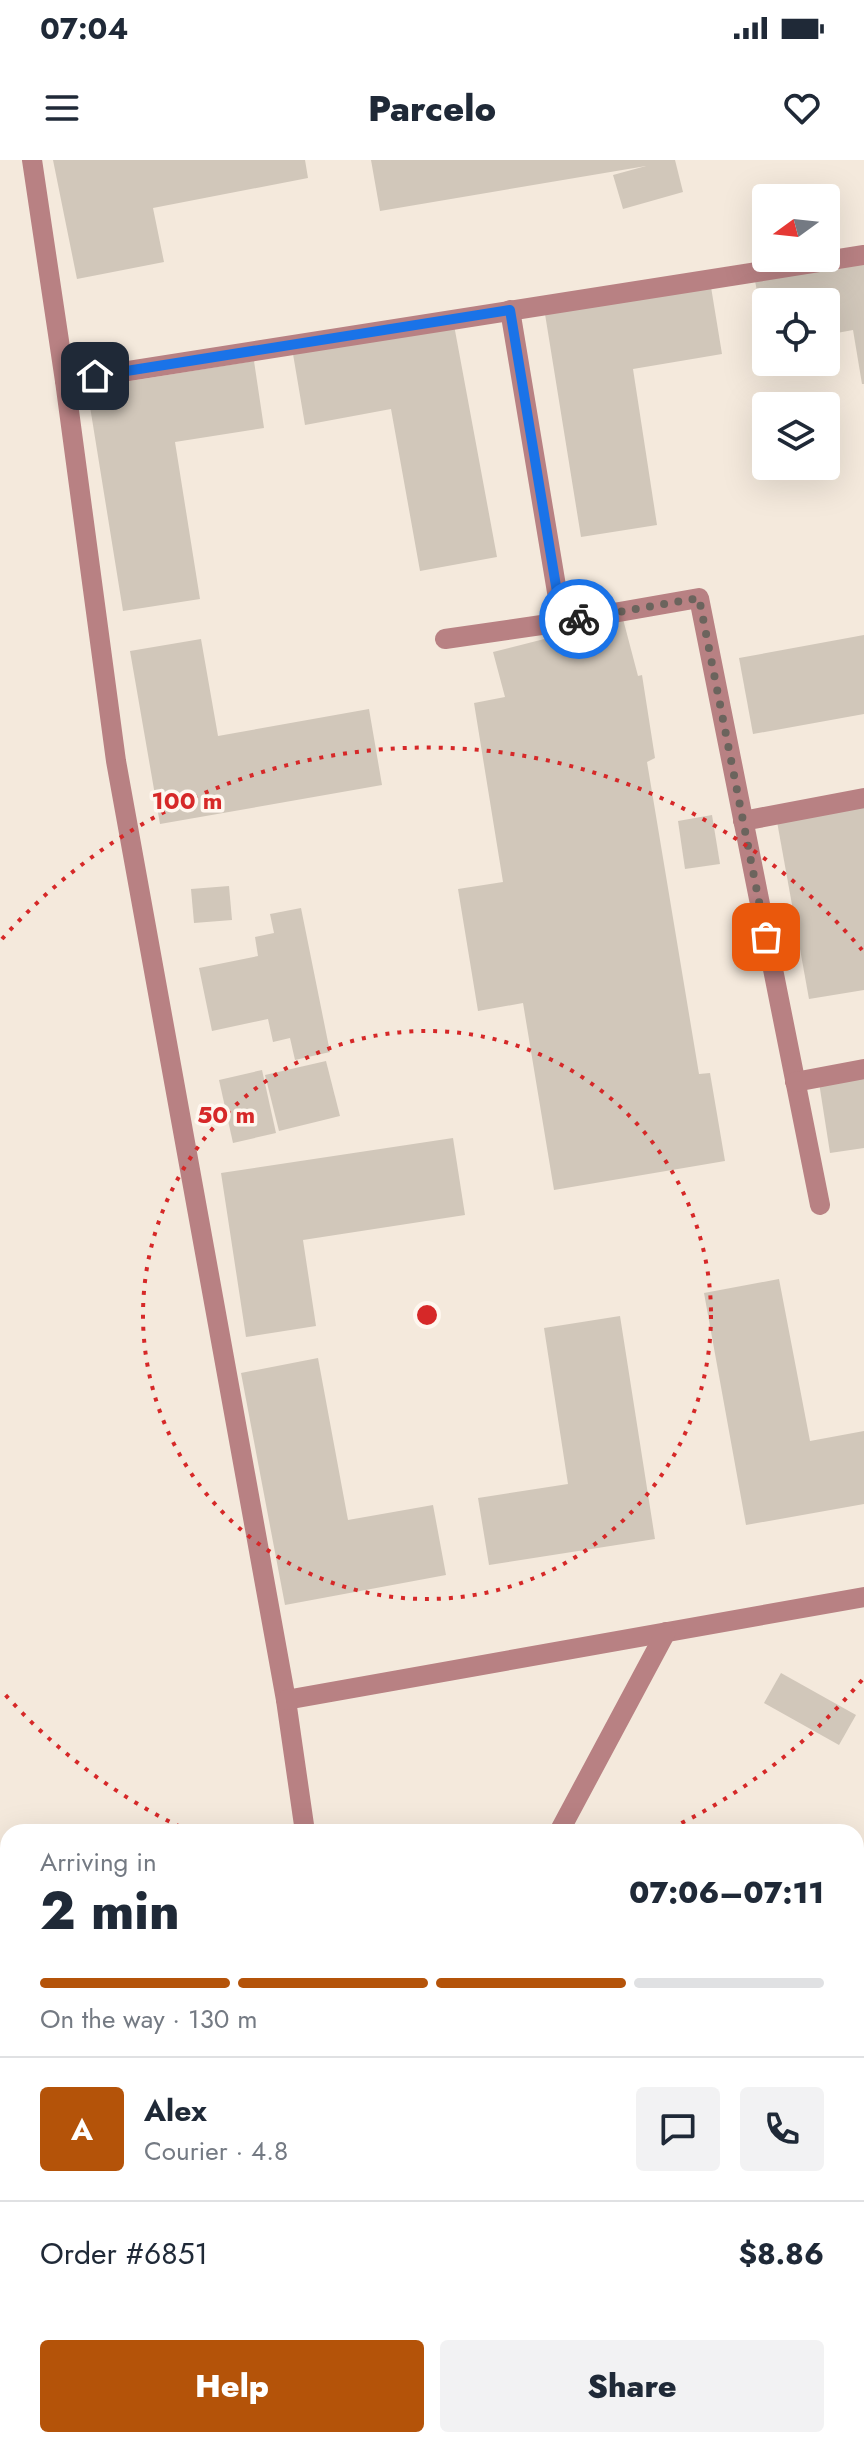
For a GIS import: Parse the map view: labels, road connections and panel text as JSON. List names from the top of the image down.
{
  "north": "left",
  "page": {
    "status": "07:04",
    "header": "Parcelo",
    "heading": ["2 min", "Arriving in", "07:06–07:11"],
    "panel": [
      "Alex",
      "Courier · 4.8",
      "Order #6851",
      "$8.86"
    ],
    "bar": "On the way · 130 m",
    "round": "A",
    "buttons": ["Help", "Share"]
  },
  "rings": ["100 m", "50 m"]
}
